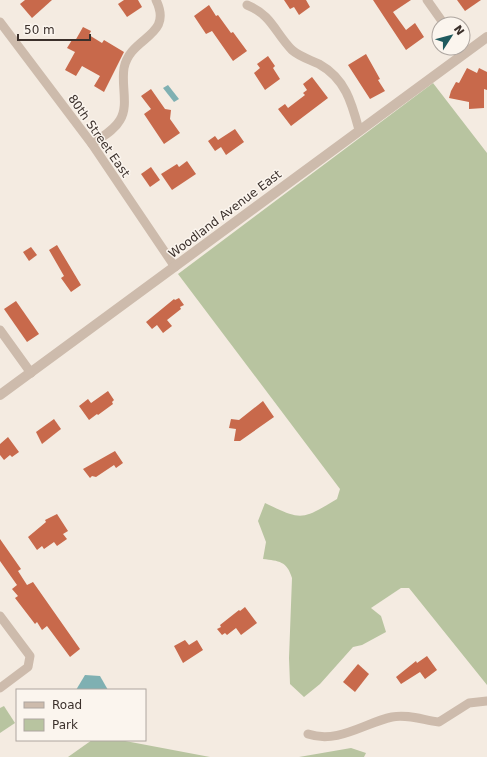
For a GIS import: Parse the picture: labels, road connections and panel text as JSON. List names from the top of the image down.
{
  "streets": {
    "street": ["80th Street East", "Woodland Avenue East"]
  },
  "crossings": [
    ["80th Street East", "Woodland Avenue East"]
  ],
  "legend": ["Road", "Park"],
  "scale_bar": "50 m",
  "north": "top right"
}
